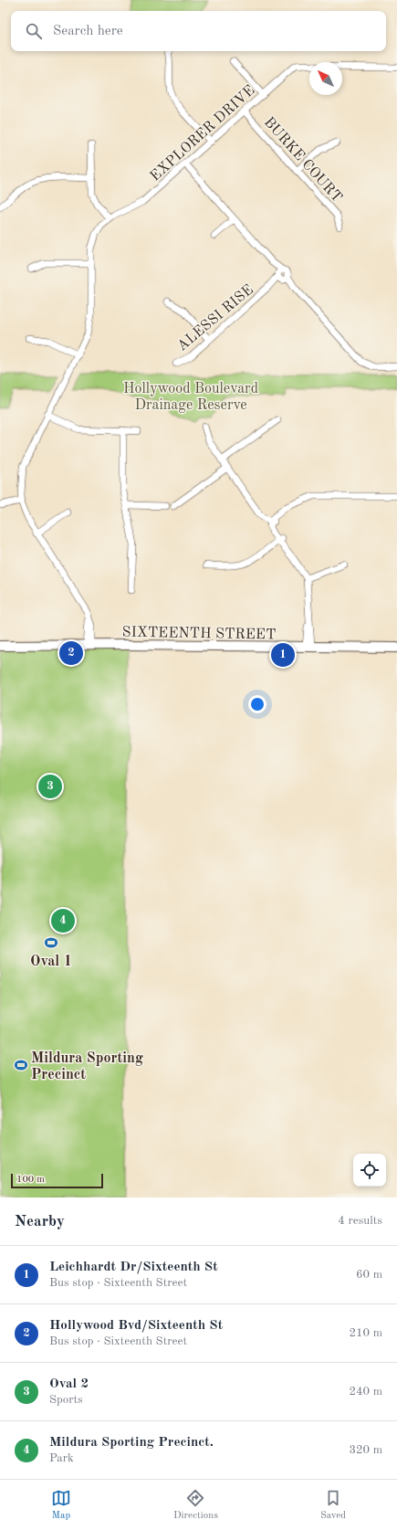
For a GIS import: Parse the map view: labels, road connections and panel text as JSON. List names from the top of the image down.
{
  "streets": {
    "street": [
      "EXPLORER DRIVE",
      "BURKE COURT",
      "ALESSI RISE",
      "SIXTEENTH STREET"
    ]
  },
  "crossings": [
    ["EXPLORER DRIVE", "BURKE COURT"]
  ],
  "parks": ["Hollywood Boulevard Drainage Reserve"],
  "places": {
    "sports": ["Oval 1", "Mildura Sporting Precinct"]
  },
  "scale_bar": "100 m",
  "north": "top left",
  "page": {
    "search": "Search here",
    "pins": [
      "2",
      "1",
      "3",
      "4"
    ],
    "scale": "100 m",
    "heading": ["Nearby", "4 results"],
    "list": [
      {
        "mark": "1",
        "name": "Leichhardt Dr/Sixteenth St",
        "note": "Bus stop · Sixteenth Street",
        "value": "60 m"
      },
      {
        "mark": "2",
        "name": "Hollywood Bvd/Sixteenth St",
        "note": "Bus stop · Sixteenth Street",
        "value": "210 m"
      },
      {
        "mark": "3",
        "name": "Oval 2",
        "note": "Sports",
        "value": "240 m"
      },
      {
        "mark": "4",
        "name": "Mildura Sporting Precinct.",
        "note": "Park",
        "value": "320 m"
      }
    ],
    "nav": ["Map", "Directions", "Saved"]
  }
}
